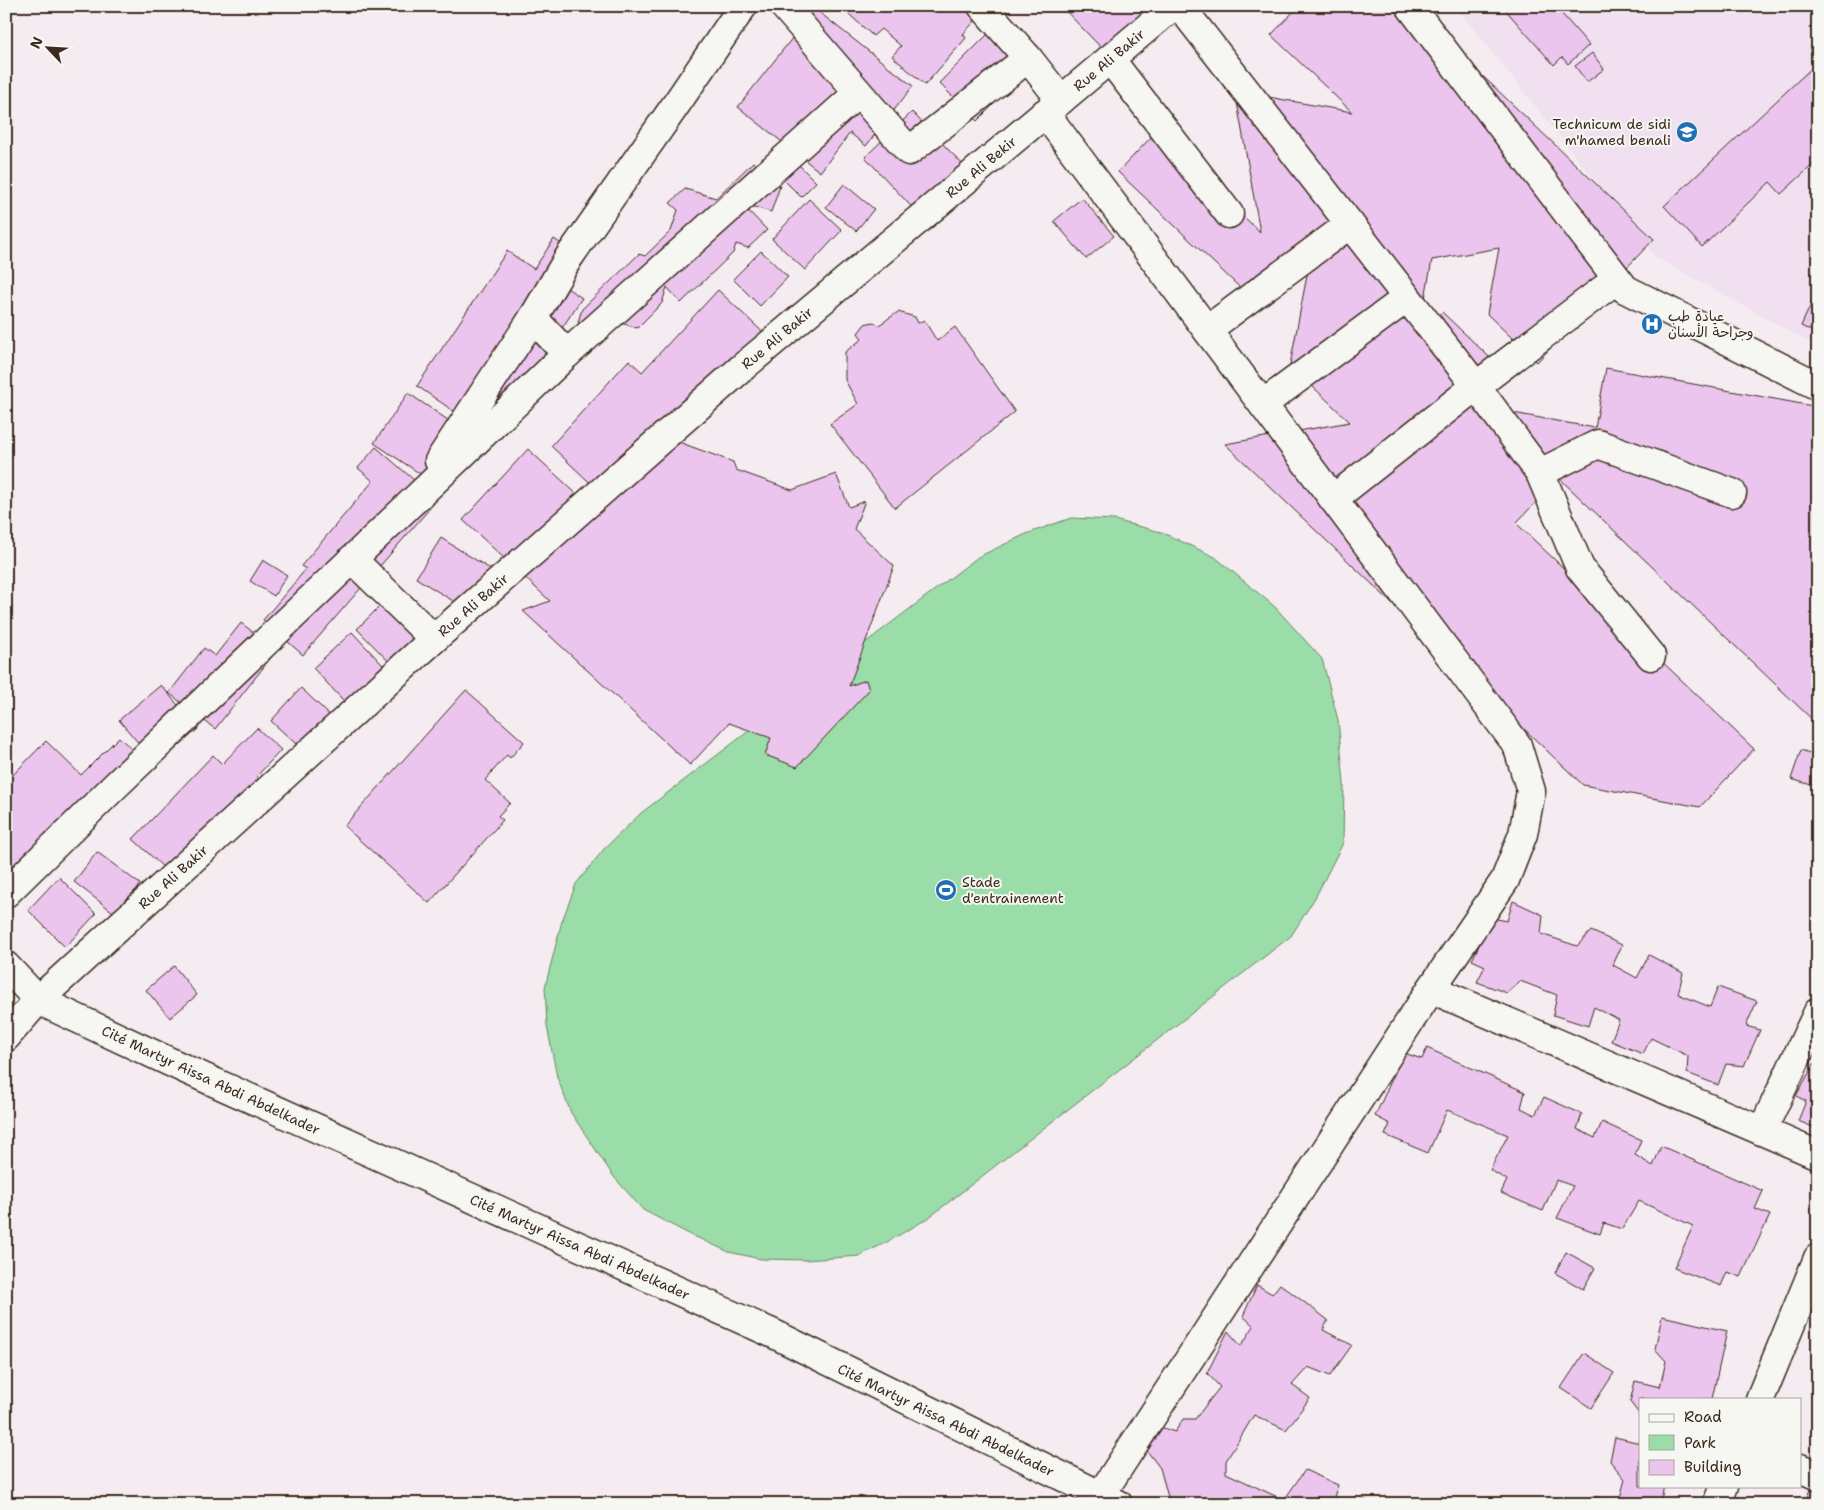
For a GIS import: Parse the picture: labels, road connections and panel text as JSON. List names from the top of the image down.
{
  "streets": {
    "street": ["Rue Ali Bakir", "Rue Ali Bekir", "Cité Martyr Aissa Abdi Abdelkader"]
  },
  "crossings": [
    ["Rue Ali Bakir", "Rue Ali Bekir"],
    ["Rue Ali Bakir", "Cité Martyr Aissa Abdi Abdelkader"]
  ],
  "places": {
    "school or university": ["Technicum de sidi m'hamed benali"],
    "hospital": ["عيادة طب وجراحة الأسنان"],
    "sports": ["Stade d'entrainement"]
  },
  "legend": ["Road", "Park", "Building"],
  "north": "top left"
}
